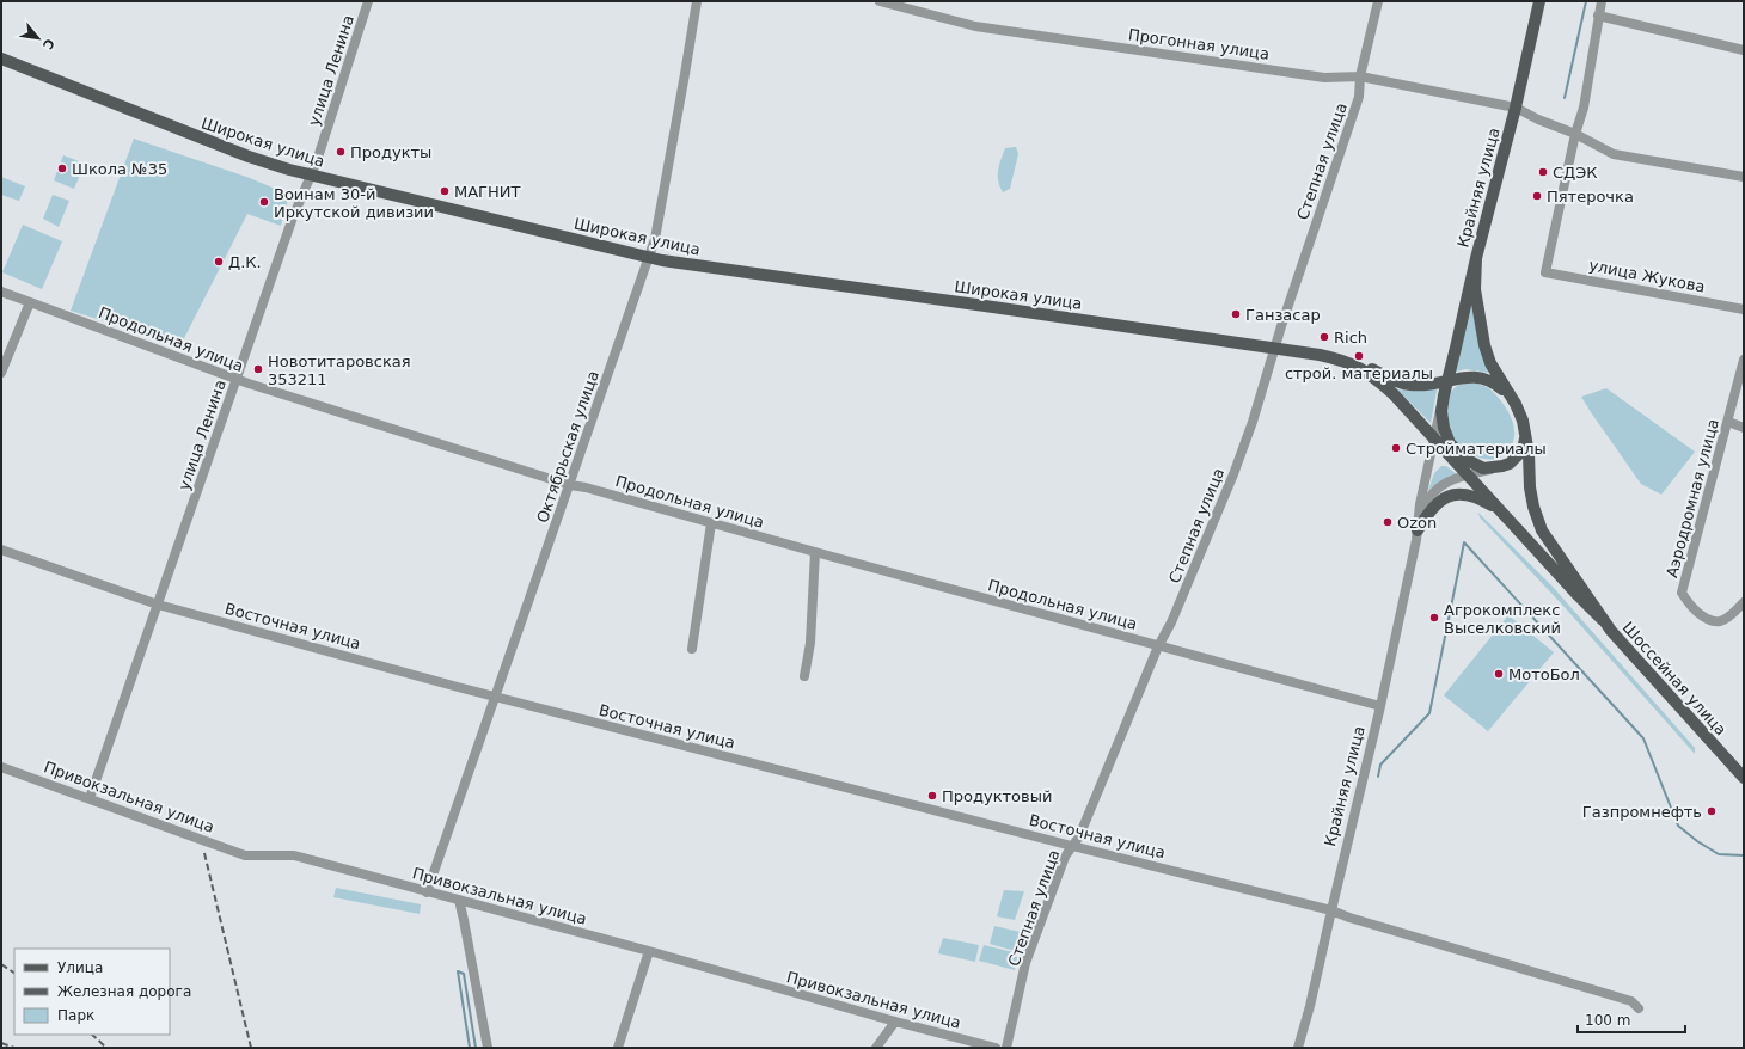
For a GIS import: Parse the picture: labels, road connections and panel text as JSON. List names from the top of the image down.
{
  "streets": {
    "main road": ["Широкая улица", "Крайняя улица", "Шоссейная улица"],
    "street": [
      "Прогонная улица",
      "улица Ленина",
      "Степная улица",
      "улица Жукова",
      "Продольная улица",
      "Октябрьская улица",
      "Аэродромная улица",
      "Восточная улица",
      "Привокзальная улица"
    ]
  },
  "crossings": [
    ["Прогонная улица", "Степная улица"],
    ["Прогонная улица", "Крайняя улица"],
    ["Прогонная улица", "улица Жукова"],
    ["улица Ленина", "Широкая улица"],
    ["улица Ленина", "Продольная улица"],
    ["улица Ленина", "Восточная улица"],
    ["улица Ленина", "Привокзальная улица"],
    ["Широкая улица", "Степная улица"],
    ["Широкая улица", "Октябрьская улица"],
    ["Степная улица", "Продольная улица"],
    ["Степная улица", "Восточная улица"],
    ["Крайняя улица", "Продольная улица"],
    ["Крайняя улица", "Восточная улица"],
    ["Продольная улица", "Октябрьская улица"],
    ["Октябрьская улица", "Восточная улица"],
    ["Октябрьская улица", "Привокзальная улица"]
  ],
  "places": [
    "Продукты",
    "Школа №35",
    "СДЭК",
    "МАГНИТ",
    "Пятерочка",
    "Воинам 30-й Иркутской дивизии",
    "Д.К.",
    "Ганзасар",
    "Rich",
    "строй. материалы",
    "Новотитаровская 353211",
    "Стройматериалы",
    "Ozon",
    "Агрокомплекс Выселковский",
    "МотоБол",
    "Продуктовый",
    "Газпромнефть"
  ],
  "legend": ["Улица", "Железная дорога", "Парк"],
  "scale_bar": "100 m",
  "north": "bottom right"
}
